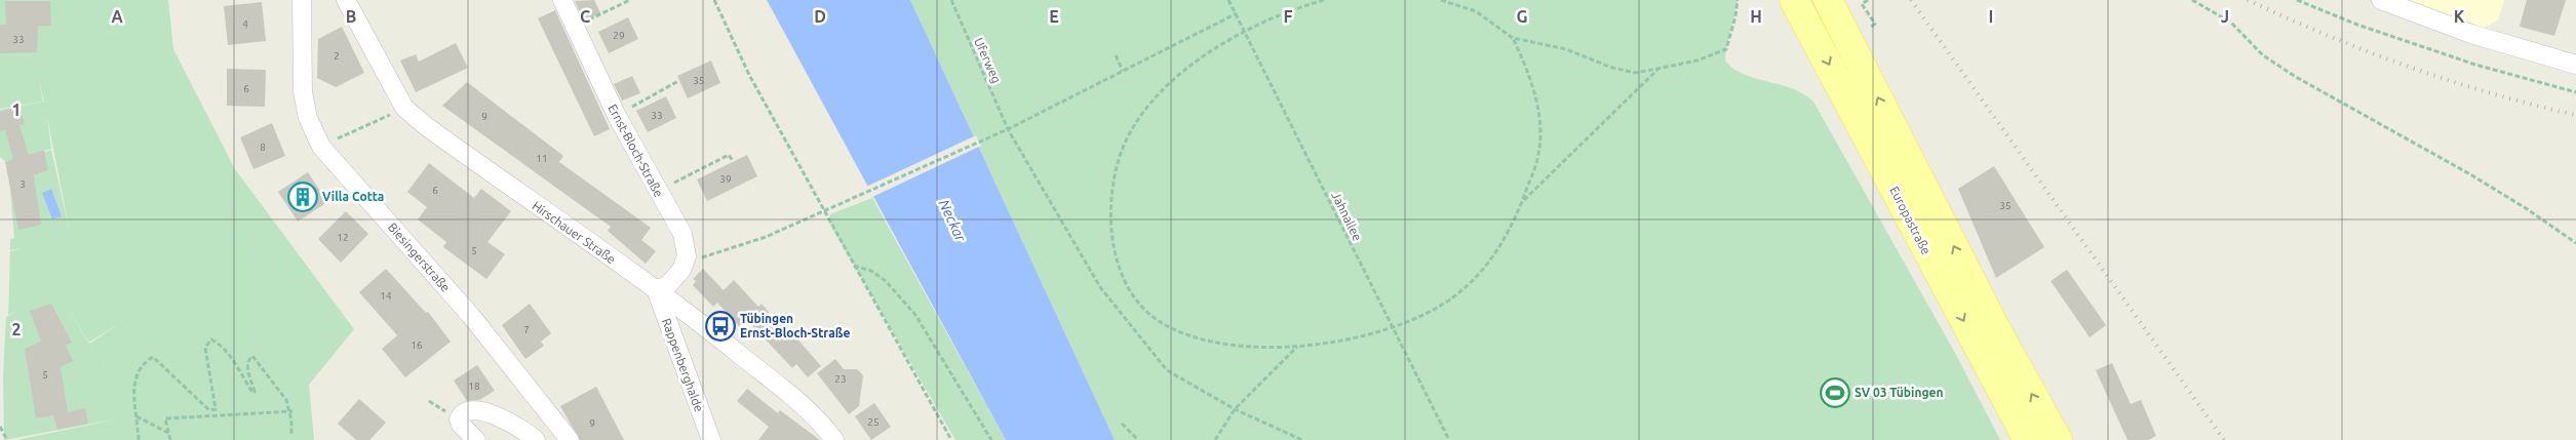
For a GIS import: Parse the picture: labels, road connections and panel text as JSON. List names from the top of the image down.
{
  "streets": {
    "main road": ["Europastraße"],
    "street": [
      "Ernst-Bloch-Straße",
      "Hirschauer Straße",
      "Biesingerstraße",
      "Rappenberghalde"
    ],
    "path": ["Uferweg", "Jahnallee"]
  },
  "crossings": [
    ["Hirschauer Straße", "Rappenberghalde"]
  ],
  "water": ["Neckar"],
  "places": {
    "building": ["Villa Cotta"],
    "bus stop": ["Tübingen Ernst-Bloch-Straße"],
    "sports": ["SV 03 Tübingen"]
  },
  "house_numbers": [
    "4",
    "29",
    "33",
    "2",
    "35",
    "6",
    "33",
    "9",
    "8",
    "11",
    "39",
    "3",
    "6",
    "35",
    "12",
    "5",
    "14",
    "7",
    "16",
    "5",
    "23",
    "18",
    "25",
    "9"
  ],
  "grid": {
    "columns": [
      "A",
      "B",
      "C",
      "D",
      "E",
      "F",
      "G",
      "H",
      "I",
      "J",
      "K"
    ],
    "rows": ["1", "2"]
  }
}
